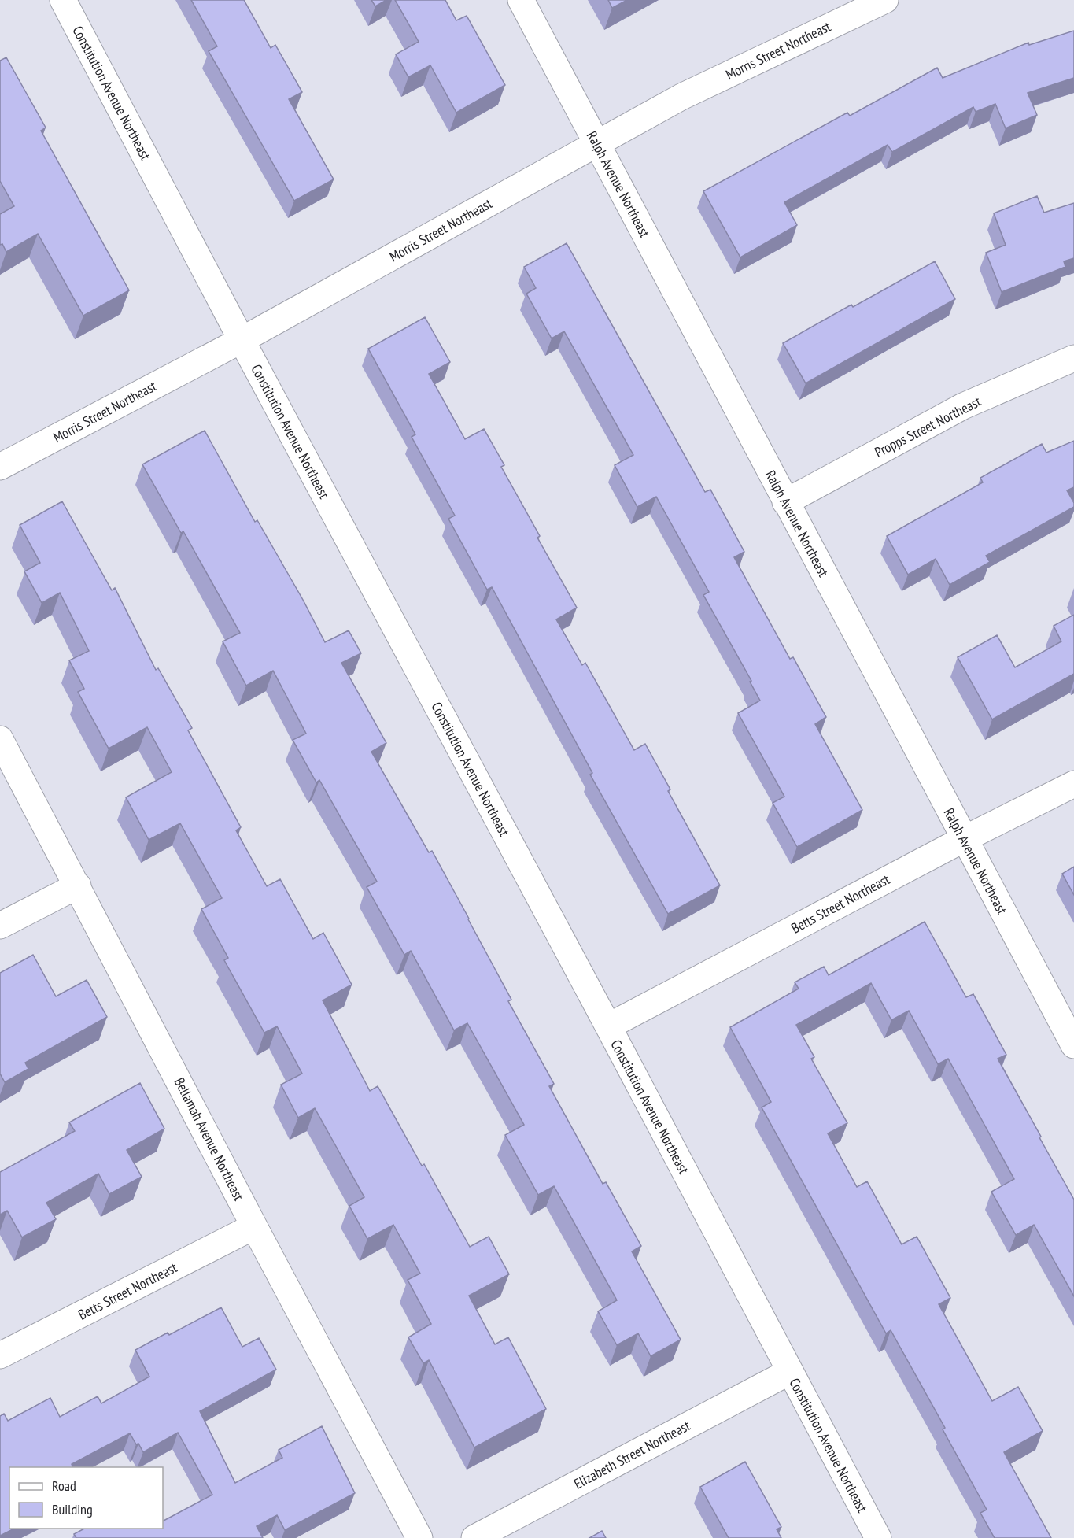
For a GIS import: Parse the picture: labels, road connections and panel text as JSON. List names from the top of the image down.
{
  "streets": {
    "street": [
      "Morris Street Northeast",
      "Constitution Avenue Northeast",
      "Ralph Avenue Northeast",
      "Propps Street Northeast",
      "Betts Street Northeast",
      "Bellamah Avenue Northeast",
      "Elizabeth Street Northeast"
    ]
  },
  "crossings": [
    ["Morris Street Northeast", "Constitution Avenue Northeast"],
    ["Morris Street Northeast", "Ralph Avenue Northeast"],
    ["Constitution Avenue Northeast", "Betts Street Northeast"],
    ["Constitution Avenue Northeast", "Elizabeth Street Northeast"],
    ["Ralph Avenue Northeast", "Propps Street Northeast"],
    ["Ralph Avenue Northeast", "Betts Street Northeast"],
    ["Betts Street Northeast", "Bellamah Avenue Northeast"]
  ],
  "legend": ["Road", "Building"]
}
